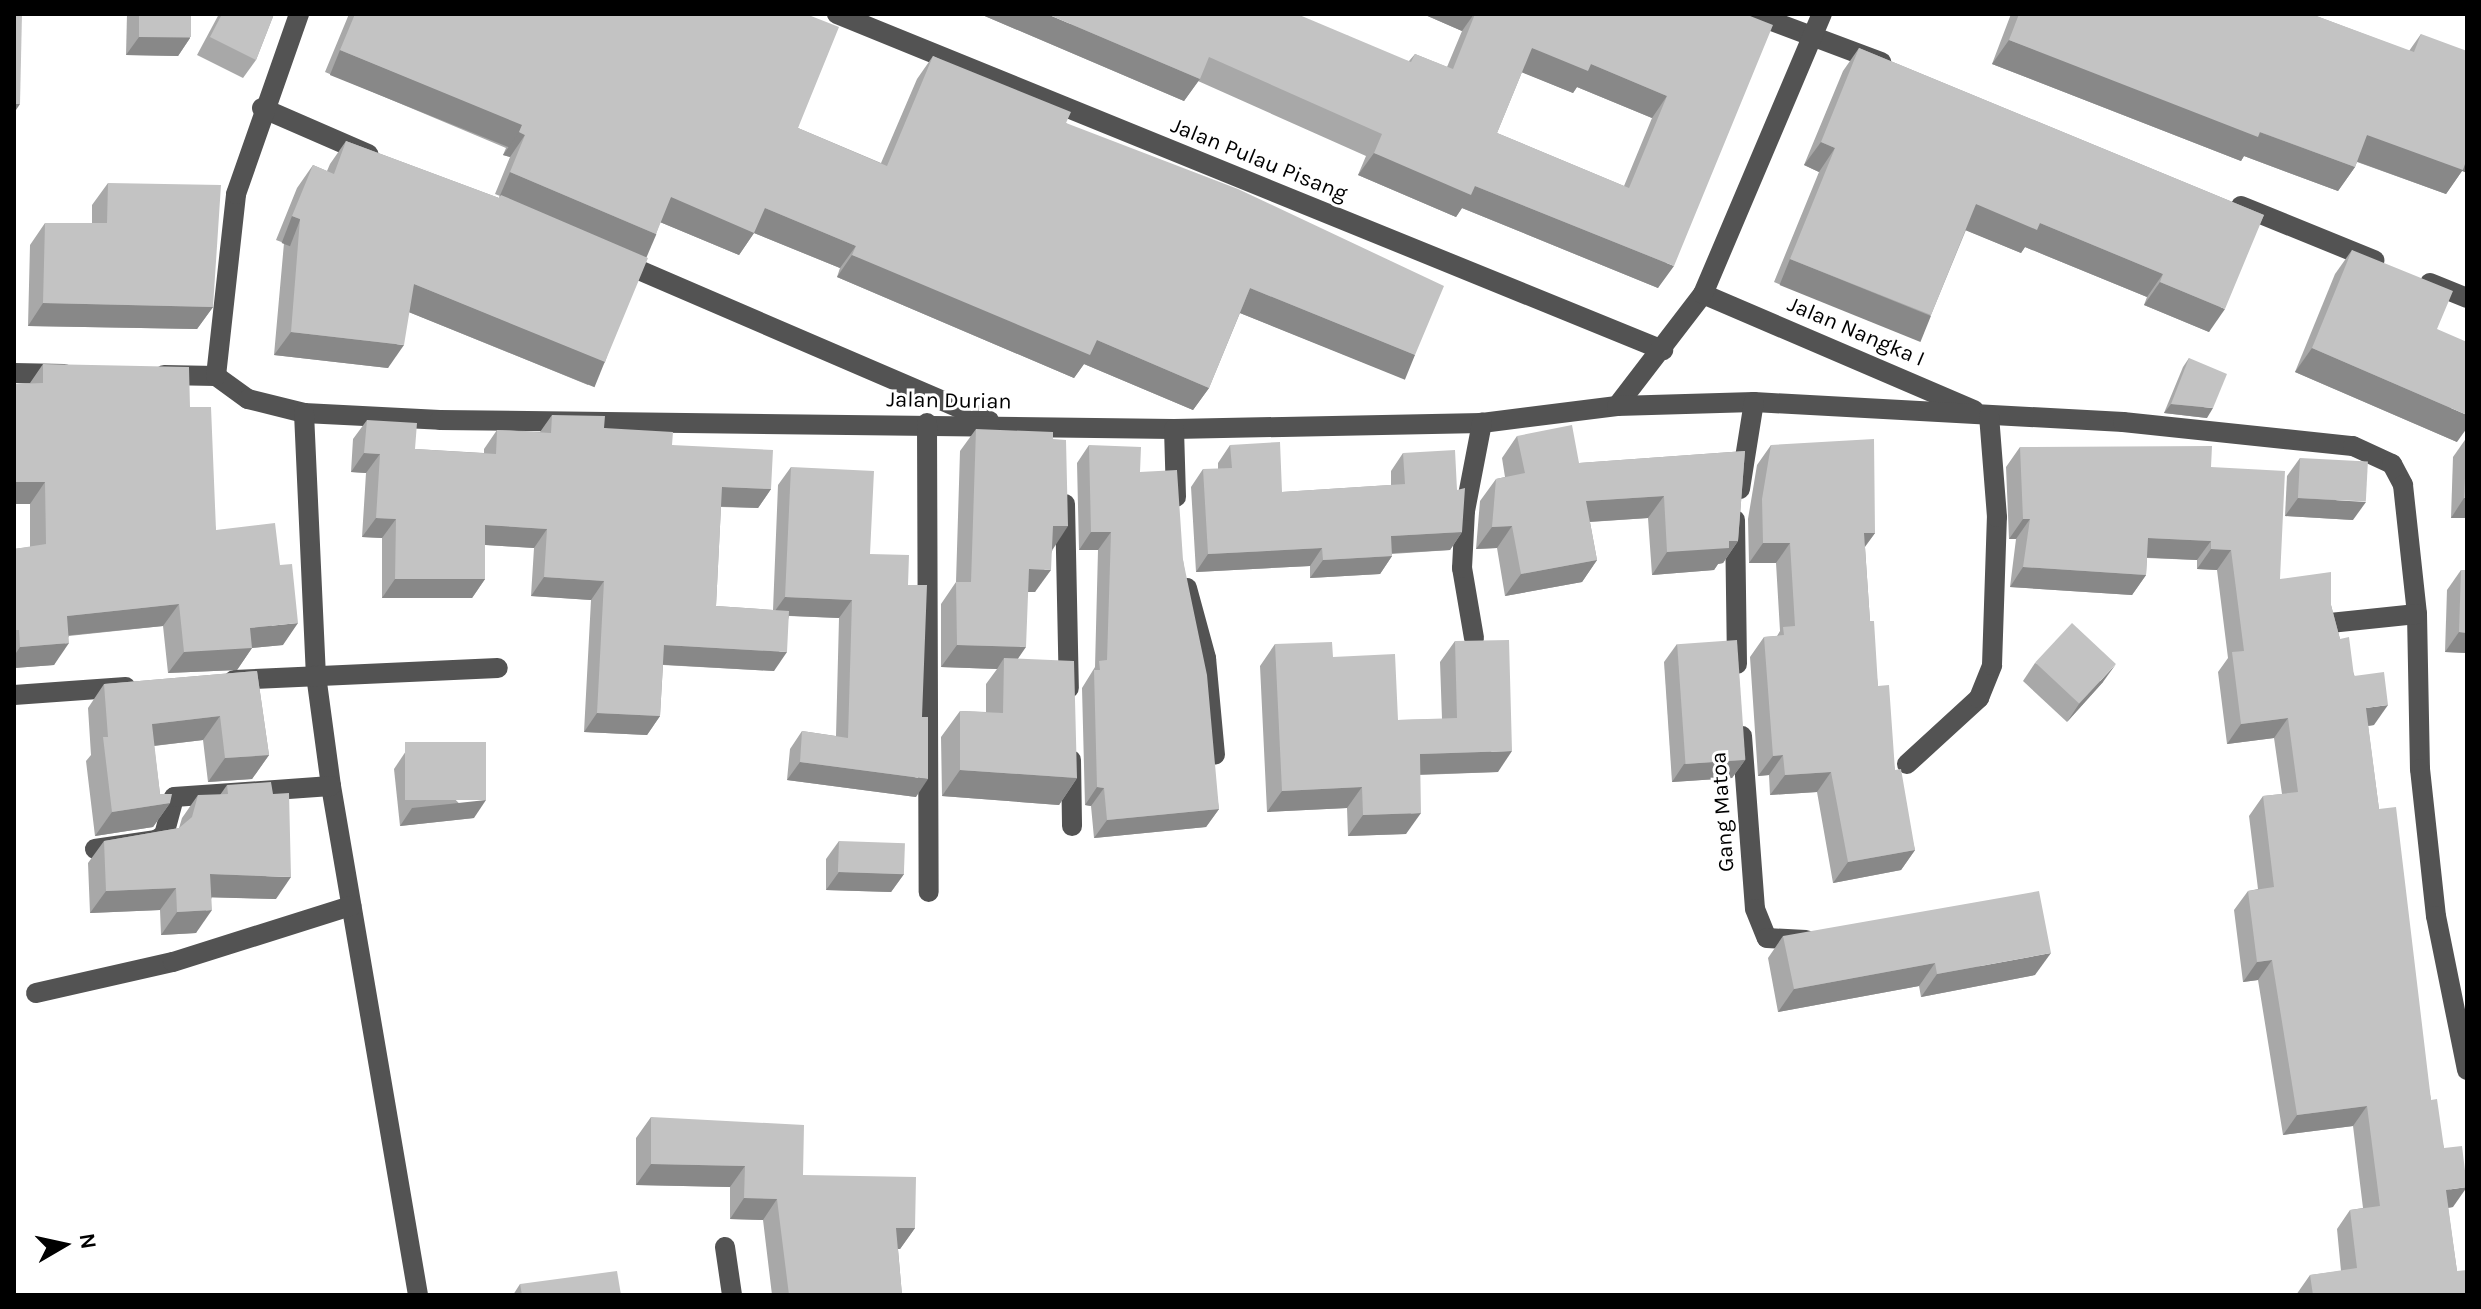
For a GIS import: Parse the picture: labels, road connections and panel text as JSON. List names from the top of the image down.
{
  "streets": {
    "street": [
      "Jalan Pulau Pisang",
      "Jalan Nangka I",
      "Jalan Durian",
      "Gang Matoa"
    ]
  },
  "crossings": [
    ["Jalan Nangka I", "Jalan Durian"],
    ["Jalan Durian", "Gang Matoa"]
  ],
  "north": "right"
}
